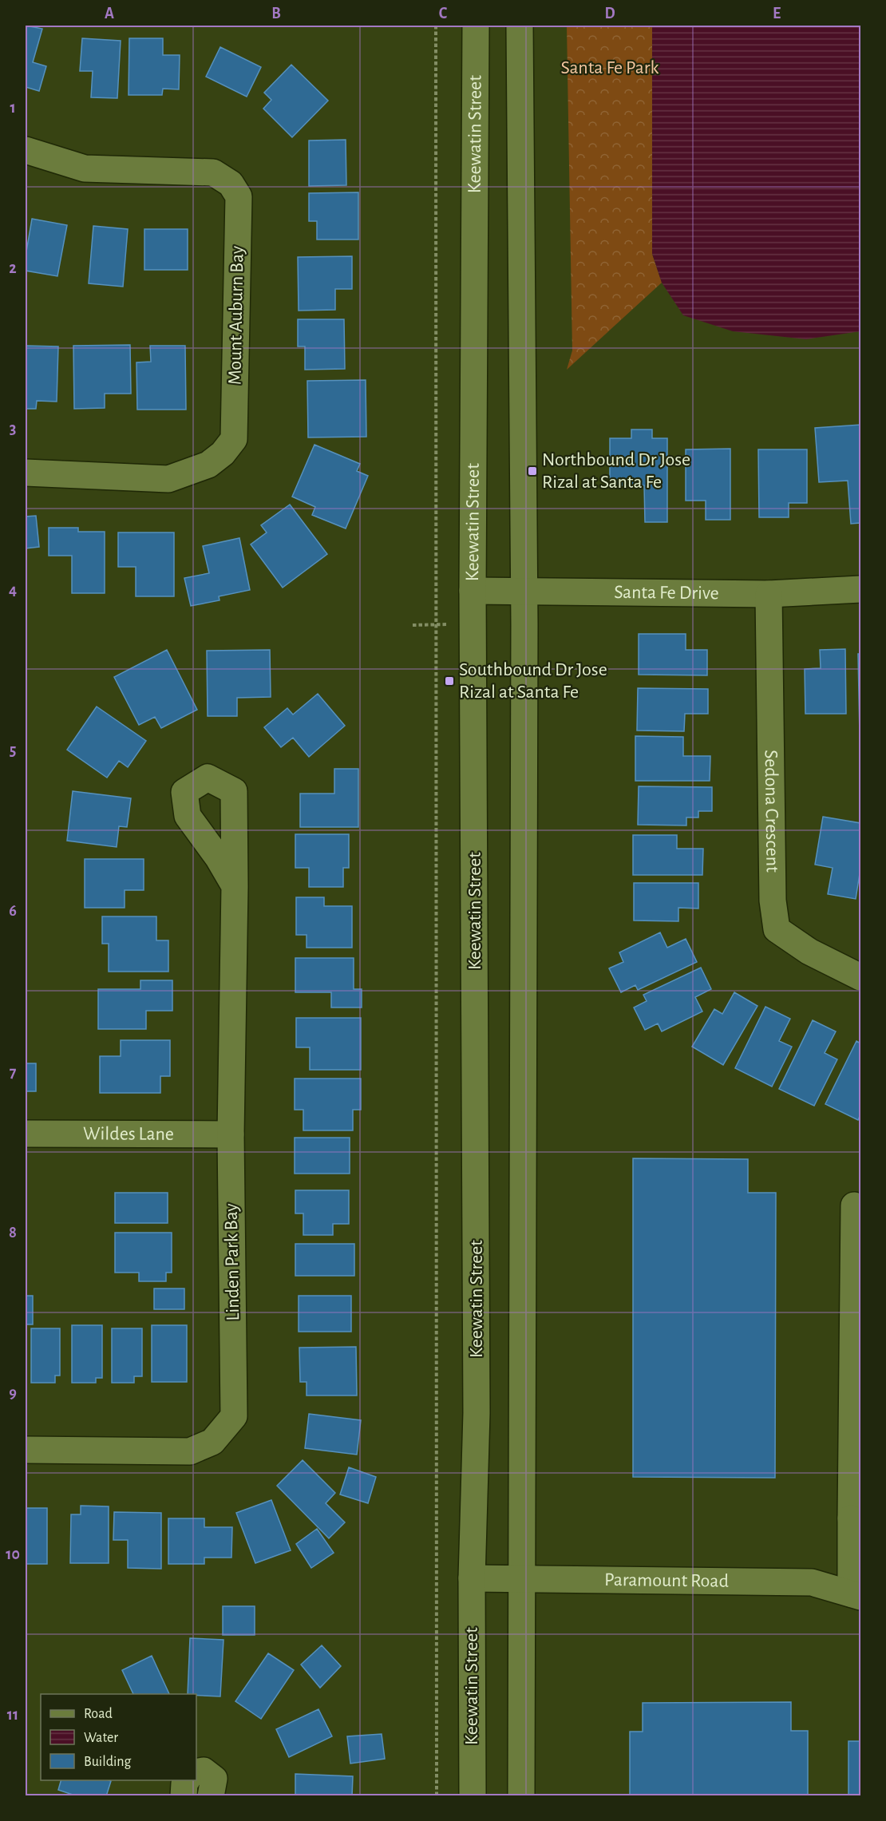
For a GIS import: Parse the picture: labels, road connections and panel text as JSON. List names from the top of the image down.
{
  "streets": {
    "street": [
      "Keewatin Street",
      "Mount Auburn Bay",
      "Santa Fe Drive",
      "Sedona Crescent",
      "Wildes Lane",
      "Linden Park Bay",
      "Paramount Road"
    ]
  },
  "crossings": [
    ["Keewatin Street", "Santa Fe Drive"],
    ["Keewatin Street", "Paramount Road"],
    ["Santa Fe Drive", "Sedona Crescent"],
    ["Wildes Lane", "Linden Park Bay"]
  ],
  "parks": ["Santa Fe Park"],
  "places": {
    "transit": ["Northbound Dr Jose Rizal at Santa Fe", "Southbound Dr Jose Rizal at Santa Fe"]
  },
  "legend": ["Road", "Water", "Building"],
  "grid": {
    "columns": [
      "A",
      "B",
      "C",
      "D",
      "E"
    ],
    "rows": [
      "1",
      "2",
      "3",
      "4",
      "5",
      "6",
      "7",
      "8",
      "9",
      "10",
      "11"
    ]
  }
}
